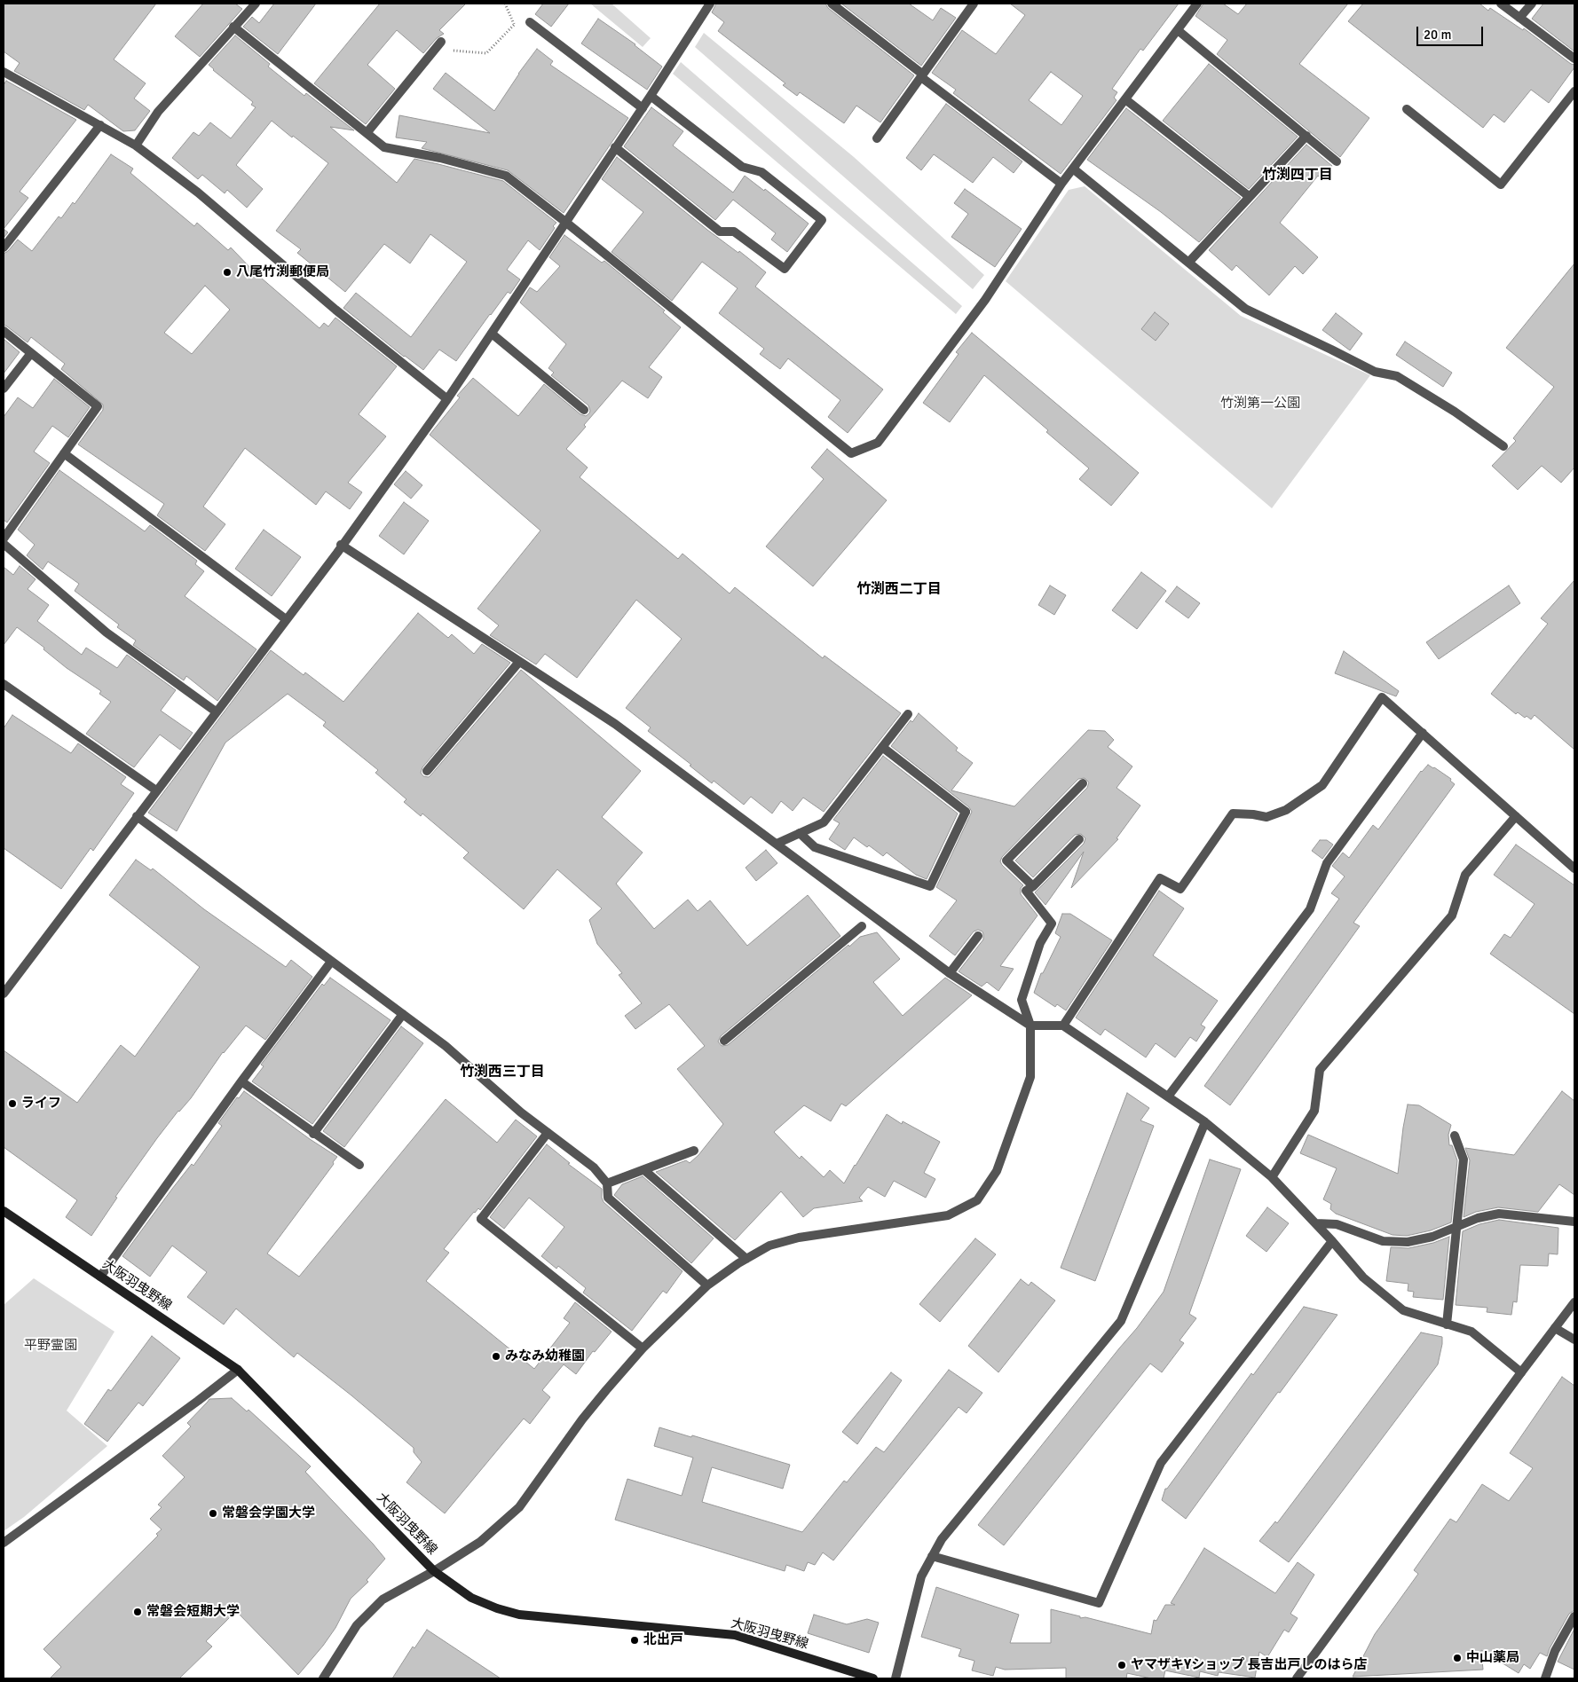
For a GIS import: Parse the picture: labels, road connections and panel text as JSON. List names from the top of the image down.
{
  "streets": {
    "main road": ["大阪羽曳野線"]
  },
  "districts": ["竹渕四丁目", "竹渕西二丁目", "竹渕西三丁目"],
  "parks": ["竹渕第一公園", "平野霊園"],
  "places": [
    "八尾竹渕郵便局",
    "ライフ",
    "みなみ幼稚園",
    "常磐会学園大学",
    "常磐会短期大学",
    "北出戸",
    "中山薬局",
    "ヤマザキYショップ 長吉出戸しのはら店"
  ],
  "scale_bar": "20 m"
}
